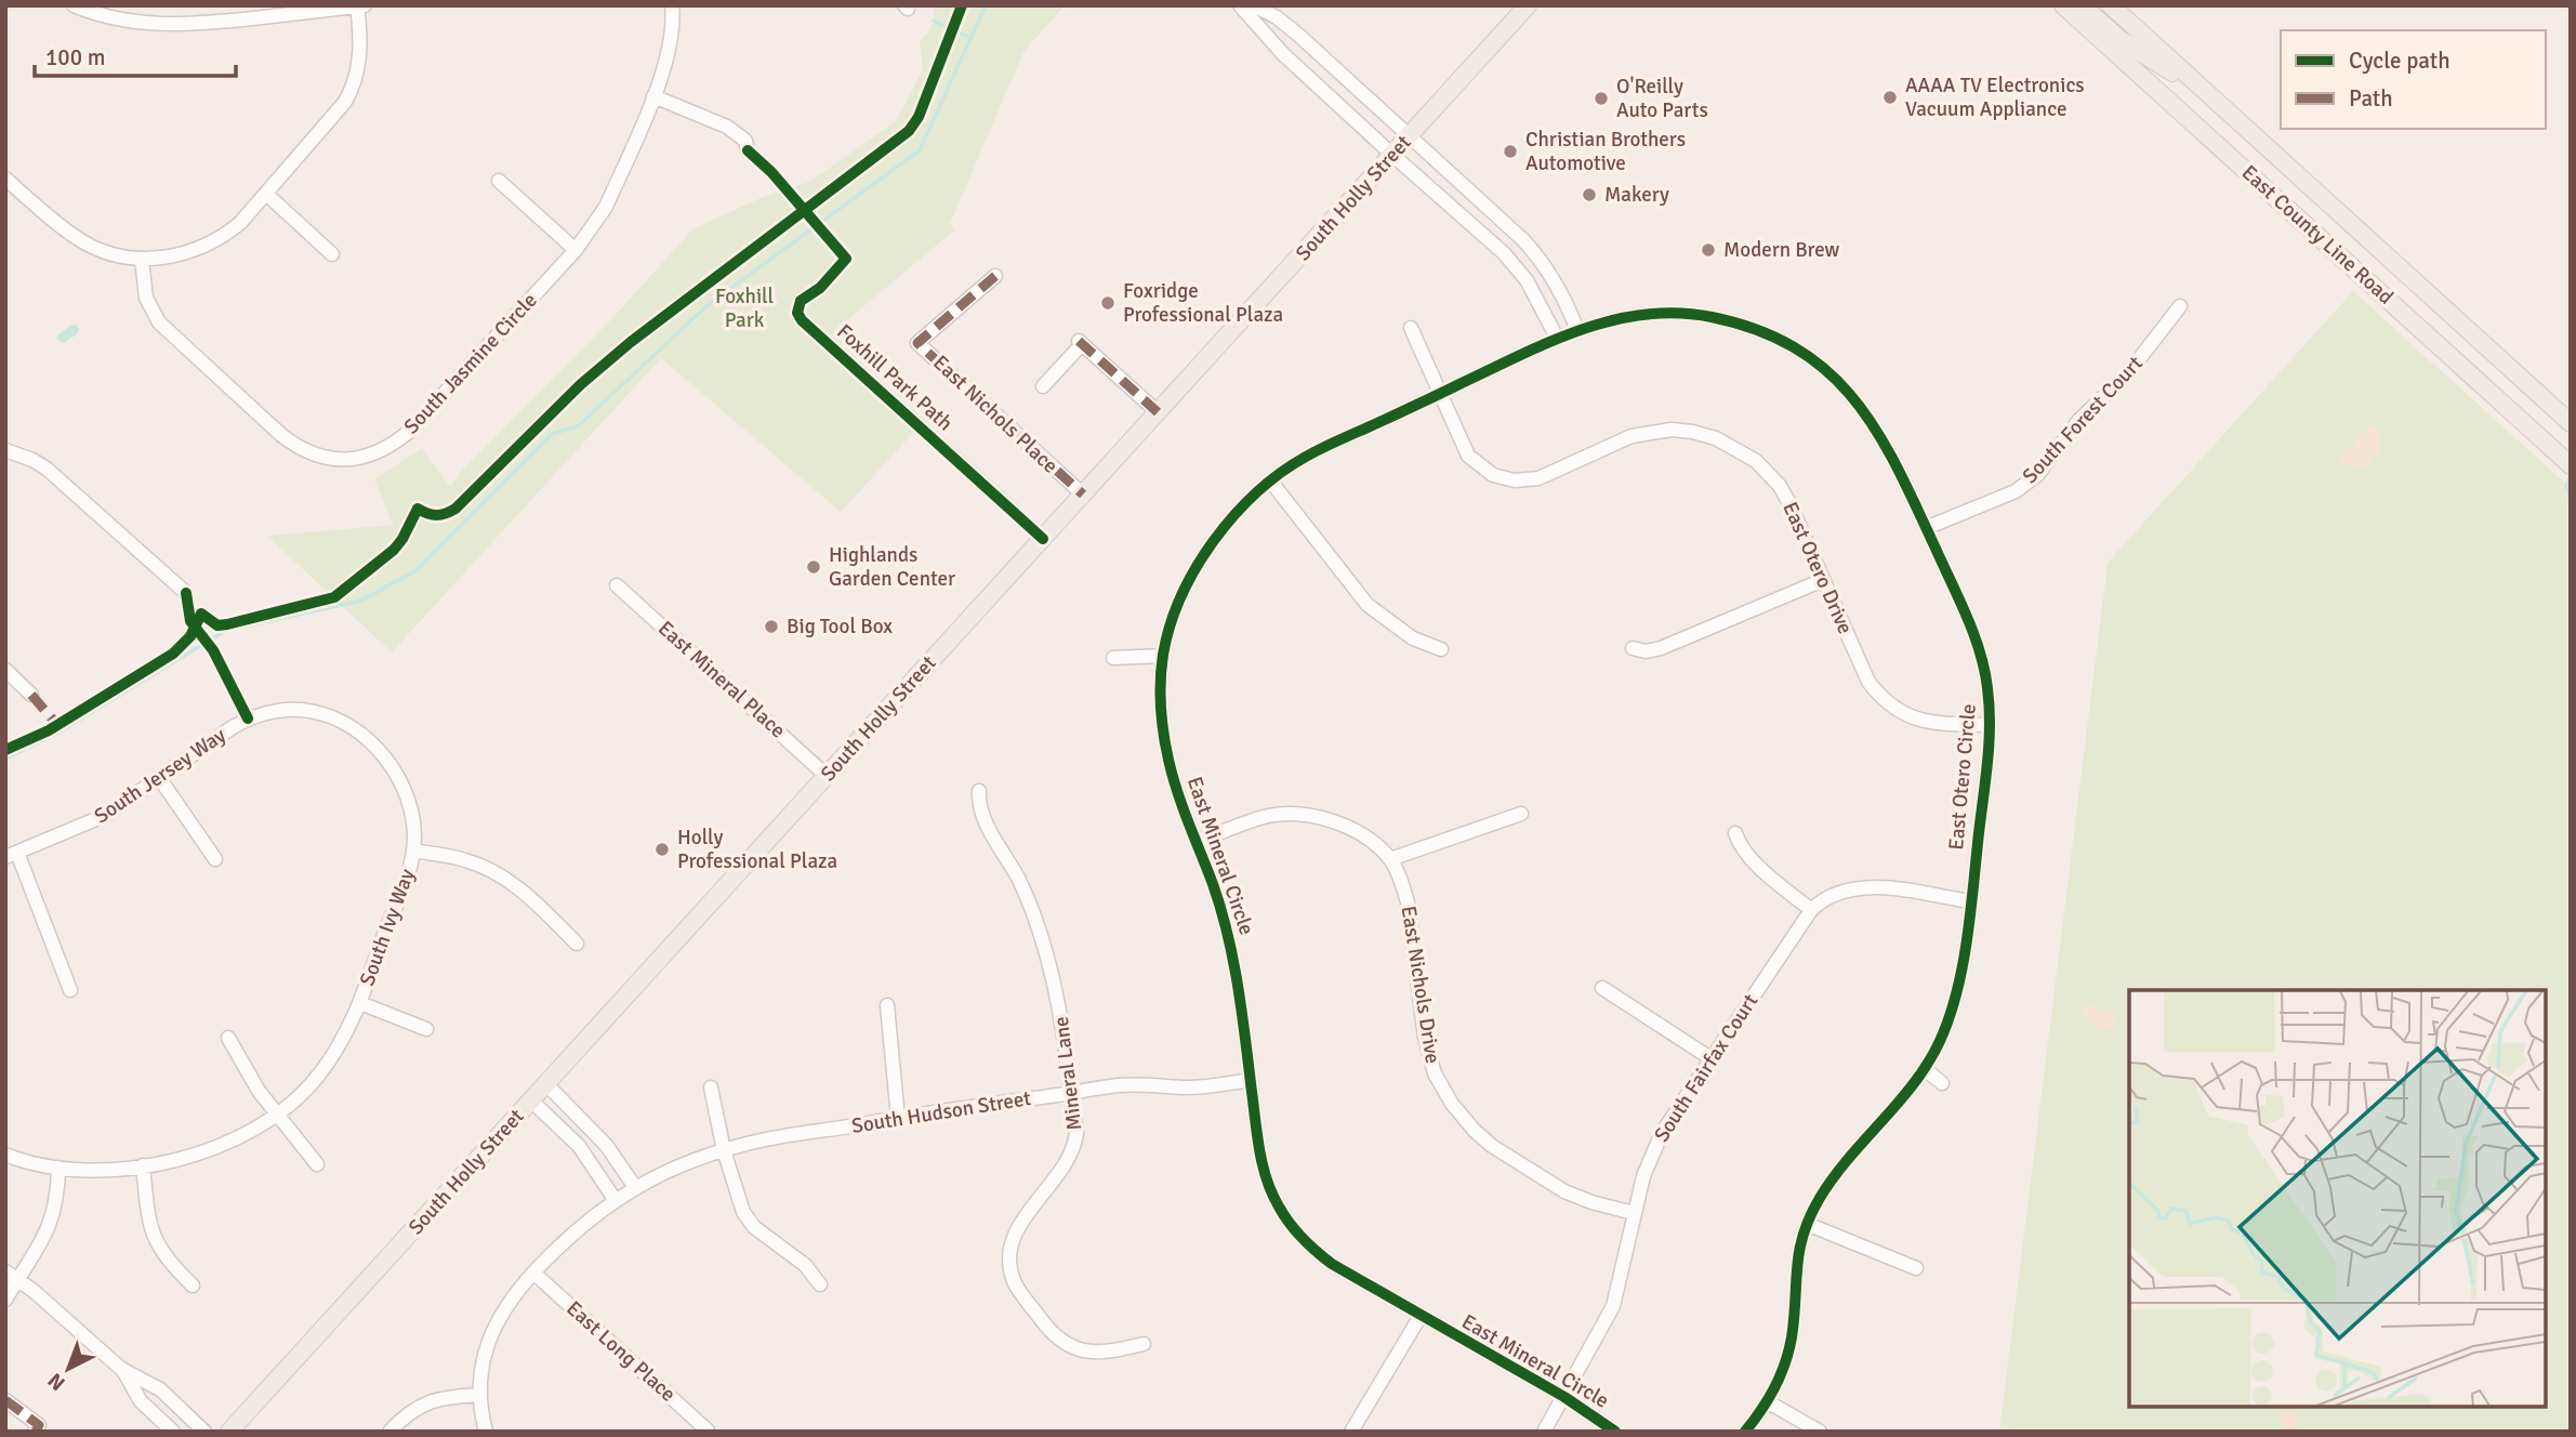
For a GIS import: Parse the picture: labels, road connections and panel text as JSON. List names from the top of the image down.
{
  "streets": {
    "main road": ["South Holly Street", "East County Line Road"],
    "street": [
      "South Jasmine Circle",
      "East Nichols Place",
      "South Forest Court",
      "East Otero Drive",
      "East Mineral Place",
      "South Jersey Way",
      "East Otero Circle",
      "East Mineral Circle",
      "South Ivy Way",
      "East Nichols Drive",
      "South Fairfax Court",
      "Mineral Lane",
      "South Hudson Street",
      "East Long Place"
    ],
    "cycle path": ["Foxhill Park Path"]
  },
  "crossings": [
    ["South Holly Street", "East Nichols Place"],
    ["South Holly Street", "East Mineral Place"],
    ["South Forest Court", "East Otero Circle"],
    ["East Otero Drive", "East Otero Circle"],
    ["East Otero Drive", "East Mineral Circle"],
    ["South Jersey Way", "South Ivy Way"],
    ["East Otero Circle", "East Mineral Circle"],
    ["East Otero Circle", "South Fairfax Court"],
    ["East Mineral Circle", "East Nichols Drive"],
    ["East Mineral Circle", "South Fairfax Court"],
    ["East Mineral Circle", "South Hudson Street"],
    ["East Nichols Drive", "South Fairfax Court"],
    ["Mineral Lane", "South Hudson Street"],
    ["South Hudson Street", "East Long Place"]
  ],
  "parks": ["Foxhill Park"],
  "places": [
    "AAAA TV Electronics Vacuum Appliance",
    "O'Reilly Auto Parts",
    "Christian Brothers Automotive",
    "Makery",
    "Modern Brew",
    "Foxridge Professional Plaza",
    "Highlands Garden Center",
    "Big Tool Box",
    "Holly Professional Plaza"
  ],
  "legend": ["Cycle path", "Path"],
  "scale_bar": "100 m",
  "north": "bottom left"
}
